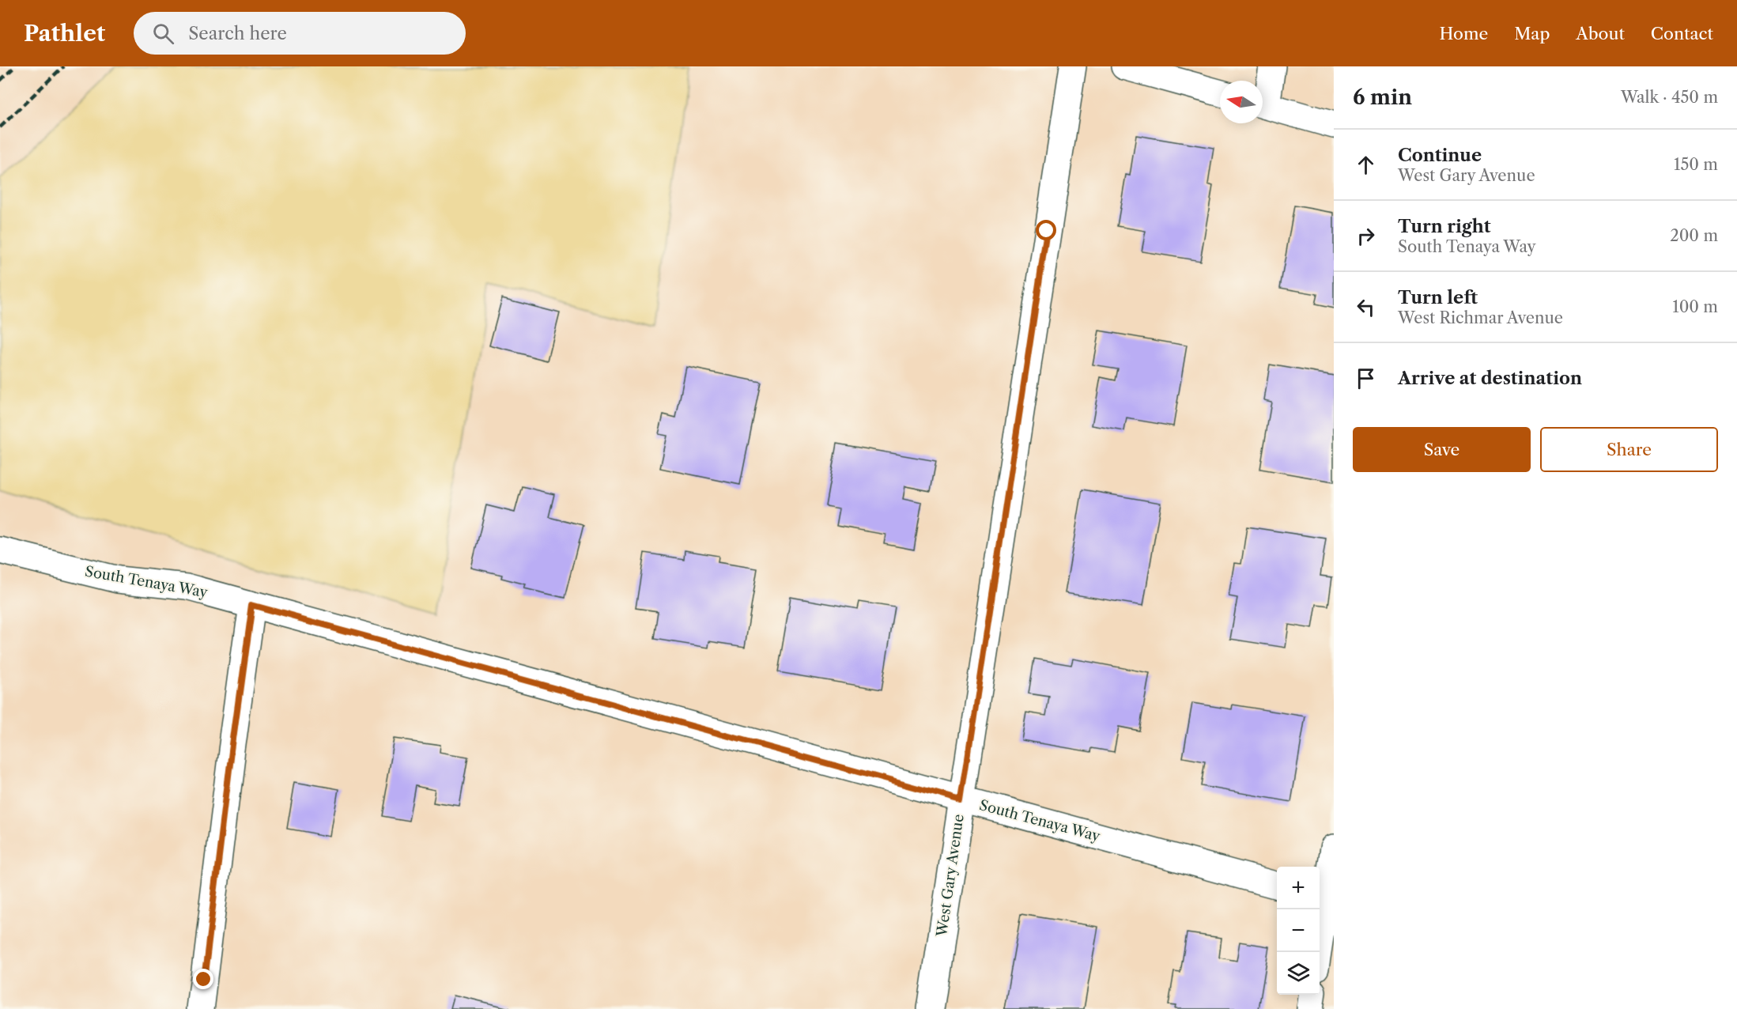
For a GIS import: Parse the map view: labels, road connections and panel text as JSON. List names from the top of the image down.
{
  "streets": {
    "street": ["South Tenaya Way", "West Gary Avenue"]
  },
  "crossings": [
    ["South Tenaya Way", "West Gary Avenue"]
  ],
  "north": "left",
  "page": {
    "header": "Pathlet",
    "search": "Search here",
    "nav": [
      "Home",
      "Map",
      "About",
      "Contact"
    ],
    "heading": ["6 min", "Walk · 450 m"],
    "list": [
      ["Continue", "West Gary Avenue", "150 m"],
      ["Turn right", "South Tenaya Way", "200 m"],
      ["Turn left", "West Richmar Avenue", "100 m"],
      "Arrive at destination"
    ],
    "buttons": ["Save", "Share"],
    "map_buttons": ["+", "−"]
  }
}
